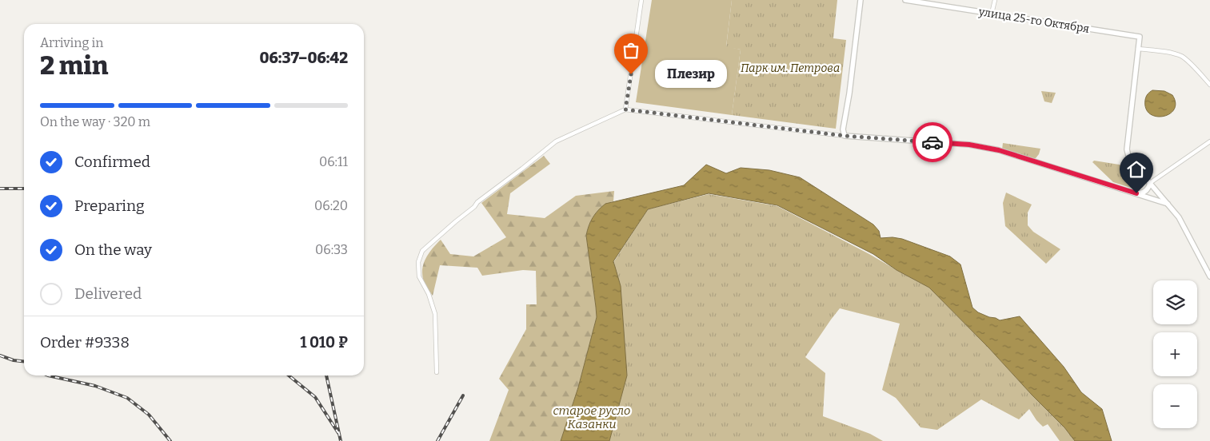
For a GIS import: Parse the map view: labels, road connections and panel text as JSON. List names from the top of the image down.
{
  "streets": {
    "street": ["улица 25-го Октября"]
  },
  "water": ["старое русло Казанки"],
  "parks": ["Парк им. Петрова"],
  "places": ["Плезир"],
  "page": {
    "heading": ["2 min", "Arriving in", "06:37–06:42"],
    "panel": ["Order #9338", "1 010 ₽"],
    "bubble": "Плезир",
    "bar": "On the way · 320 m",
    "list": [
      ["Confirmed", "06:11"],
      ["Preparing", "06:20"],
      ["On the way", "06:33"],
      "Delivered"
    ],
    "map_buttons": ["+", "−"]
  }
}
